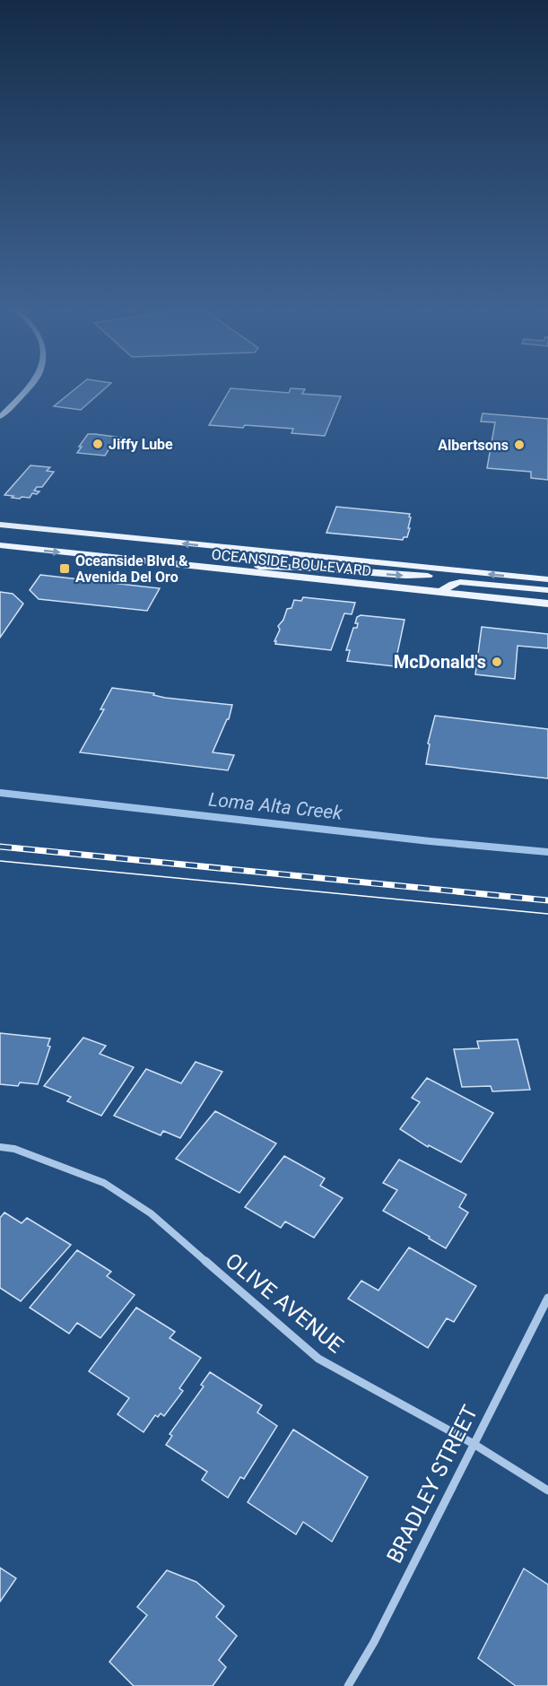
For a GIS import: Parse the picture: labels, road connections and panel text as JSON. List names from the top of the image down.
{
  "streets": {
    "main road": ["OCEANSIDE BOULEVARD"],
    "street": ["OLIVE AVENUE", "BRADLEY STREET"]
  },
  "crossings": [
    ["OLIVE AVENUE", "BRADLEY STREET"]
  ],
  "water": ["Loma Alta Creek"],
  "places": {
    "other": ["Jiffy Lube", "Albertsons", "McDonald's"],
    "transit": ["Oceanside Blvd & Avenida Del Oro"]
  }
}
